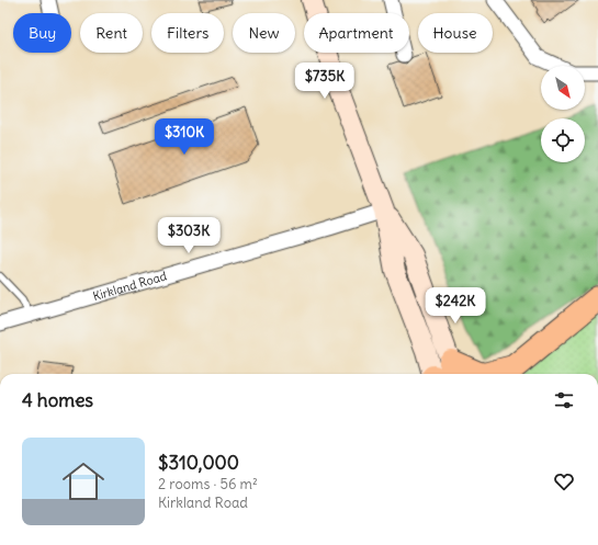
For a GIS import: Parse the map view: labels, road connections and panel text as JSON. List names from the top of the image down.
{
  "streets": {
    "street": ["Kirkland Road"]
  },
  "north": "bottom right",
  "page": {
    "chip": [
      "Buy",
      "Rent",
      "Filters",
      "New",
      "Apartment",
      "House"
    ],
    "price": [
      "$735K",
      "$310K",
      "$303K",
      "$242K"
    ],
    "heading": "4 homes",
    "list": [
      {
        "name": "$310,000",
        "note": "2 rooms · 56 m² · Kirkland Road"
      }
    ]
  }
}
